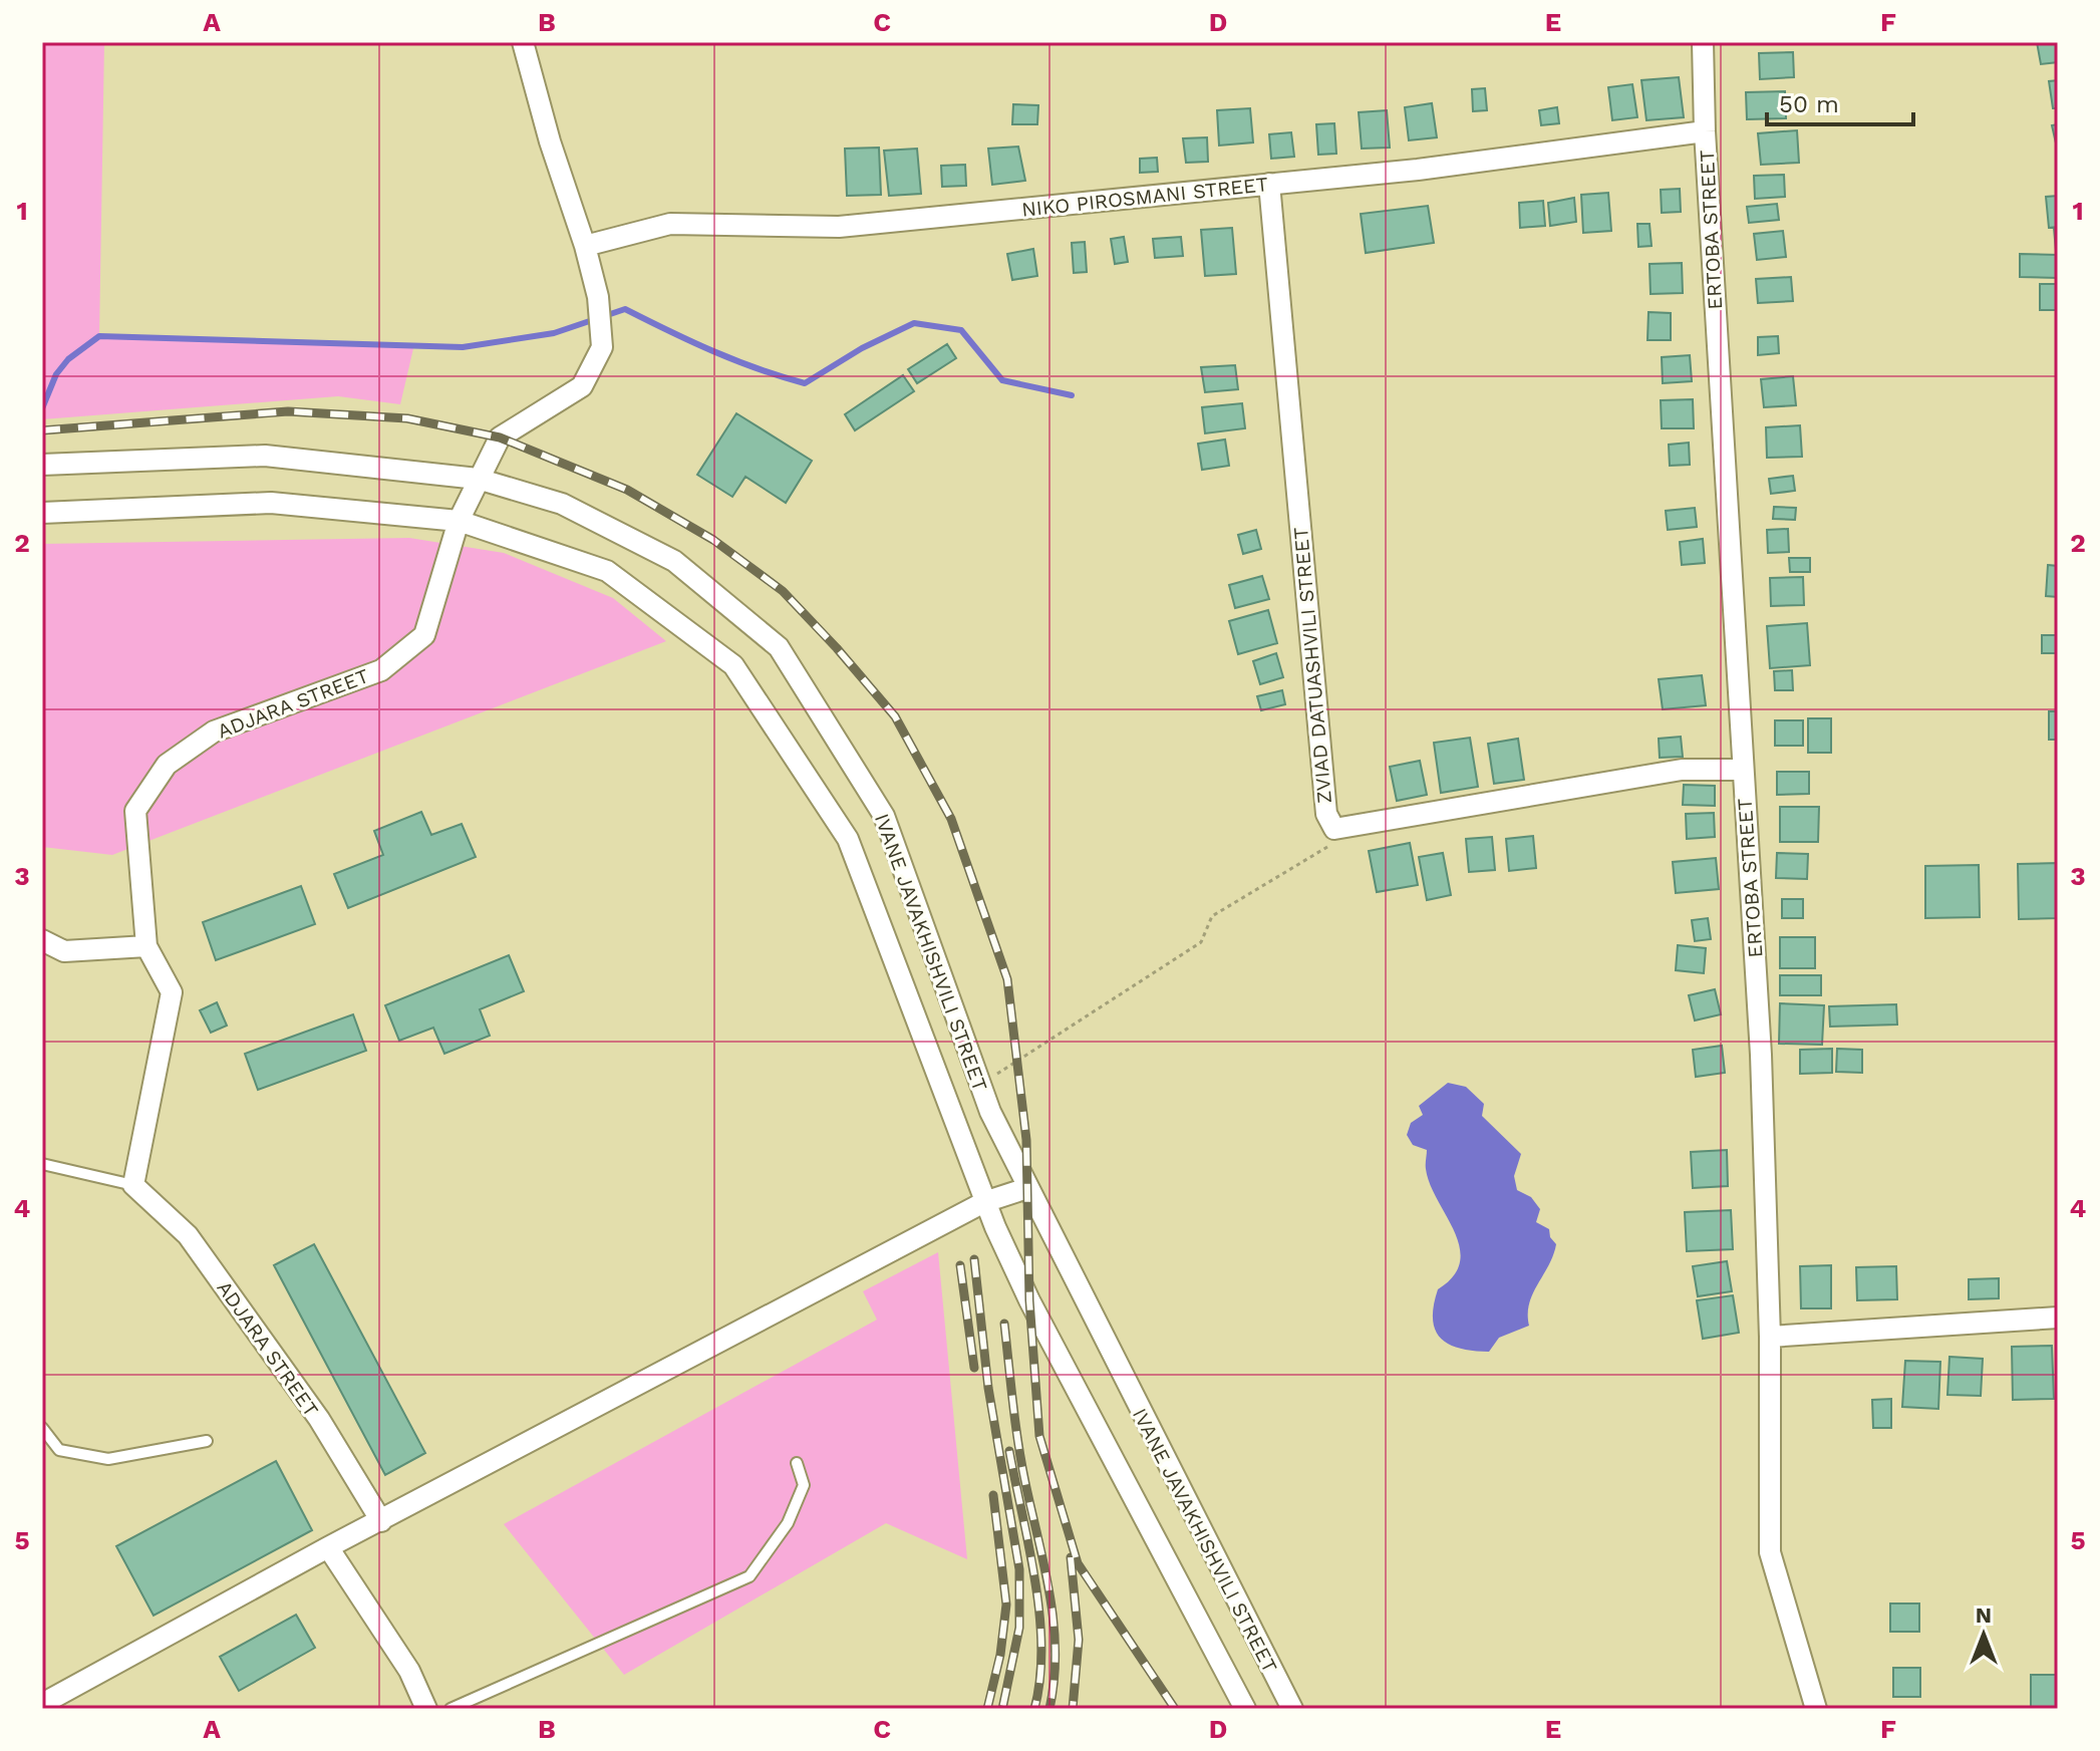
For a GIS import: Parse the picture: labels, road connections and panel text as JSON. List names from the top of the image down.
{
  "streets": {
    "street": [
      "NIKO PIROSMANI STREET",
      "ERTOBA STREET",
      "ZVIAD DATUASHVILI STREET",
      "ADJARA STREET",
      "IVANE JAVAKHISHVILI STREET"
    ]
  },
  "crossings": [
    ["NIKO PIROSMANI STREET", "ERTOBA STREET"],
    ["NIKO PIROSMANI STREET", "ZVIAD DATUASHVILI STREET"],
    ["NIKO PIROSMANI STREET", "ADJARA STREET"],
    ["ERTOBA STREET", "ZVIAD DATUASHVILI STREET"],
    ["ADJARA STREET", "IVANE JAVAKHISHVILI STREET"]
  ],
  "scale_bar": "50 m",
  "north": "top",
  "grid": {
    "columns": [
      "A",
      "B",
      "C",
      "D",
      "E",
      "F"
    ],
    "rows": [
      "1",
      "2",
      "3",
      "4",
      "5"
    ]
  }
}
